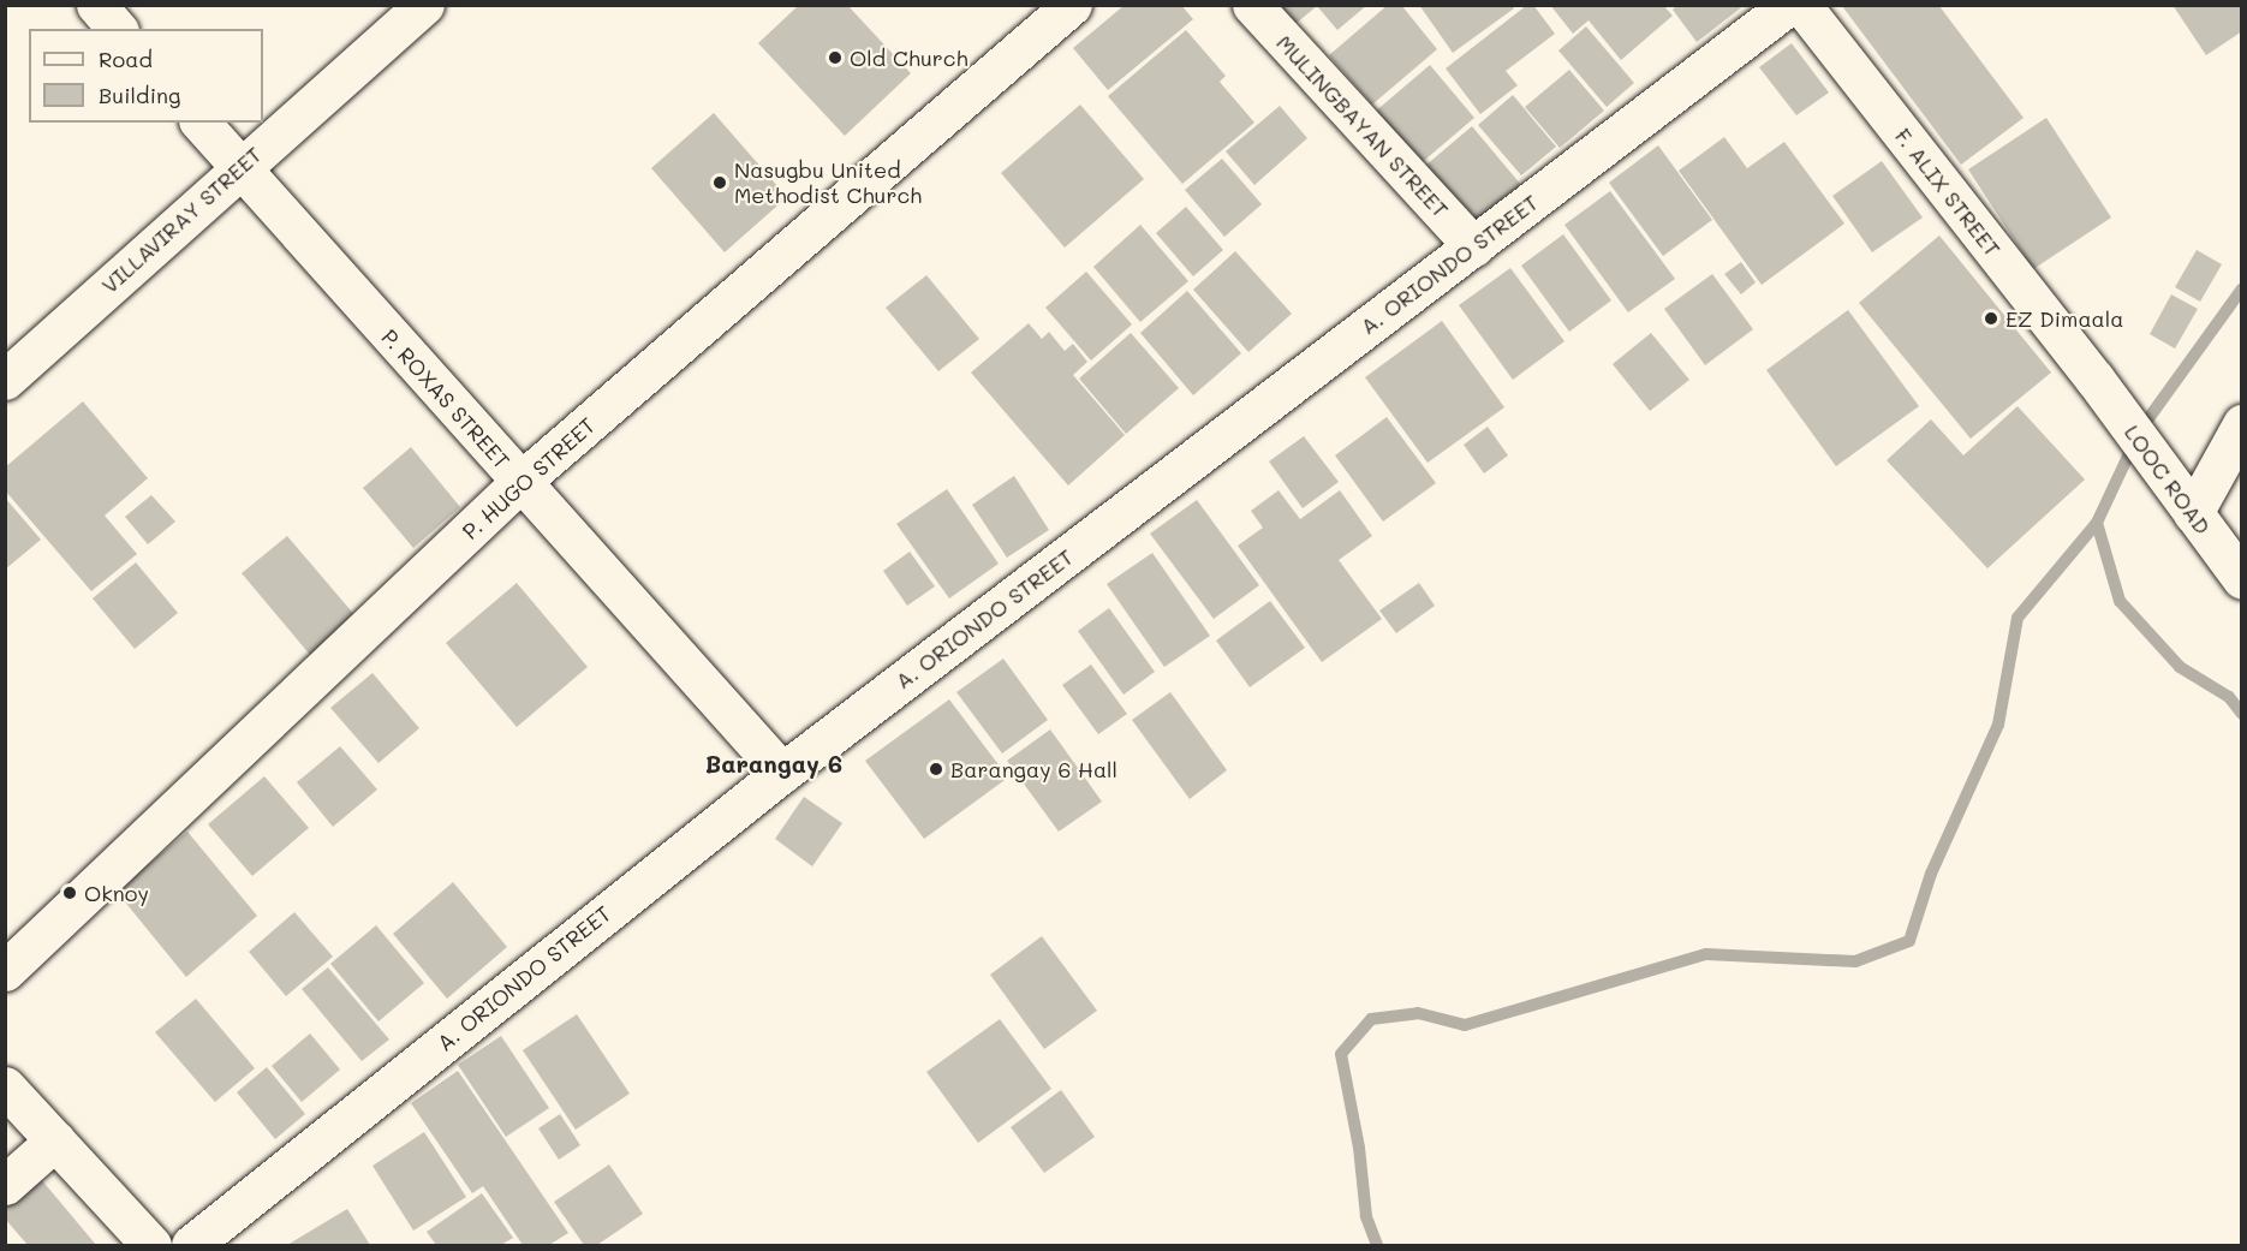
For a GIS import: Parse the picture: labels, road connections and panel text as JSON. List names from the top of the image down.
{
  "streets": {
    "street": [
      "MULINGBAYAN STREET",
      "F. ALIX STREET",
      "VILLAVIRAY STREET",
      "A. ORIONDO STREET",
      "P. ROXAS STREET",
      "P. HUGO STREET",
      "LOOC ROAD"
    ]
  },
  "crossings": [
    ["MULINGBAYAN STREET", "A. ORIONDO STREET"],
    ["F. ALIX STREET", "LOOC ROAD"],
    ["VILLAVIRAY STREET", "P. ROXAS STREET"],
    ["A. ORIONDO STREET", "P. ROXAS STREET"],
    ["P. ROXAS STREET", "P. HUGO STREET"]
  ],
  "districts": ["Barangay 6"],
  "places": [
    "Old Church",
    "Nasugbu United Methodist Church",
    "EZ Dimaala",
    "Barangay 6 Hall",
    "Oknoy"
  ],
  "legend": ["Road", "Building"]
}
